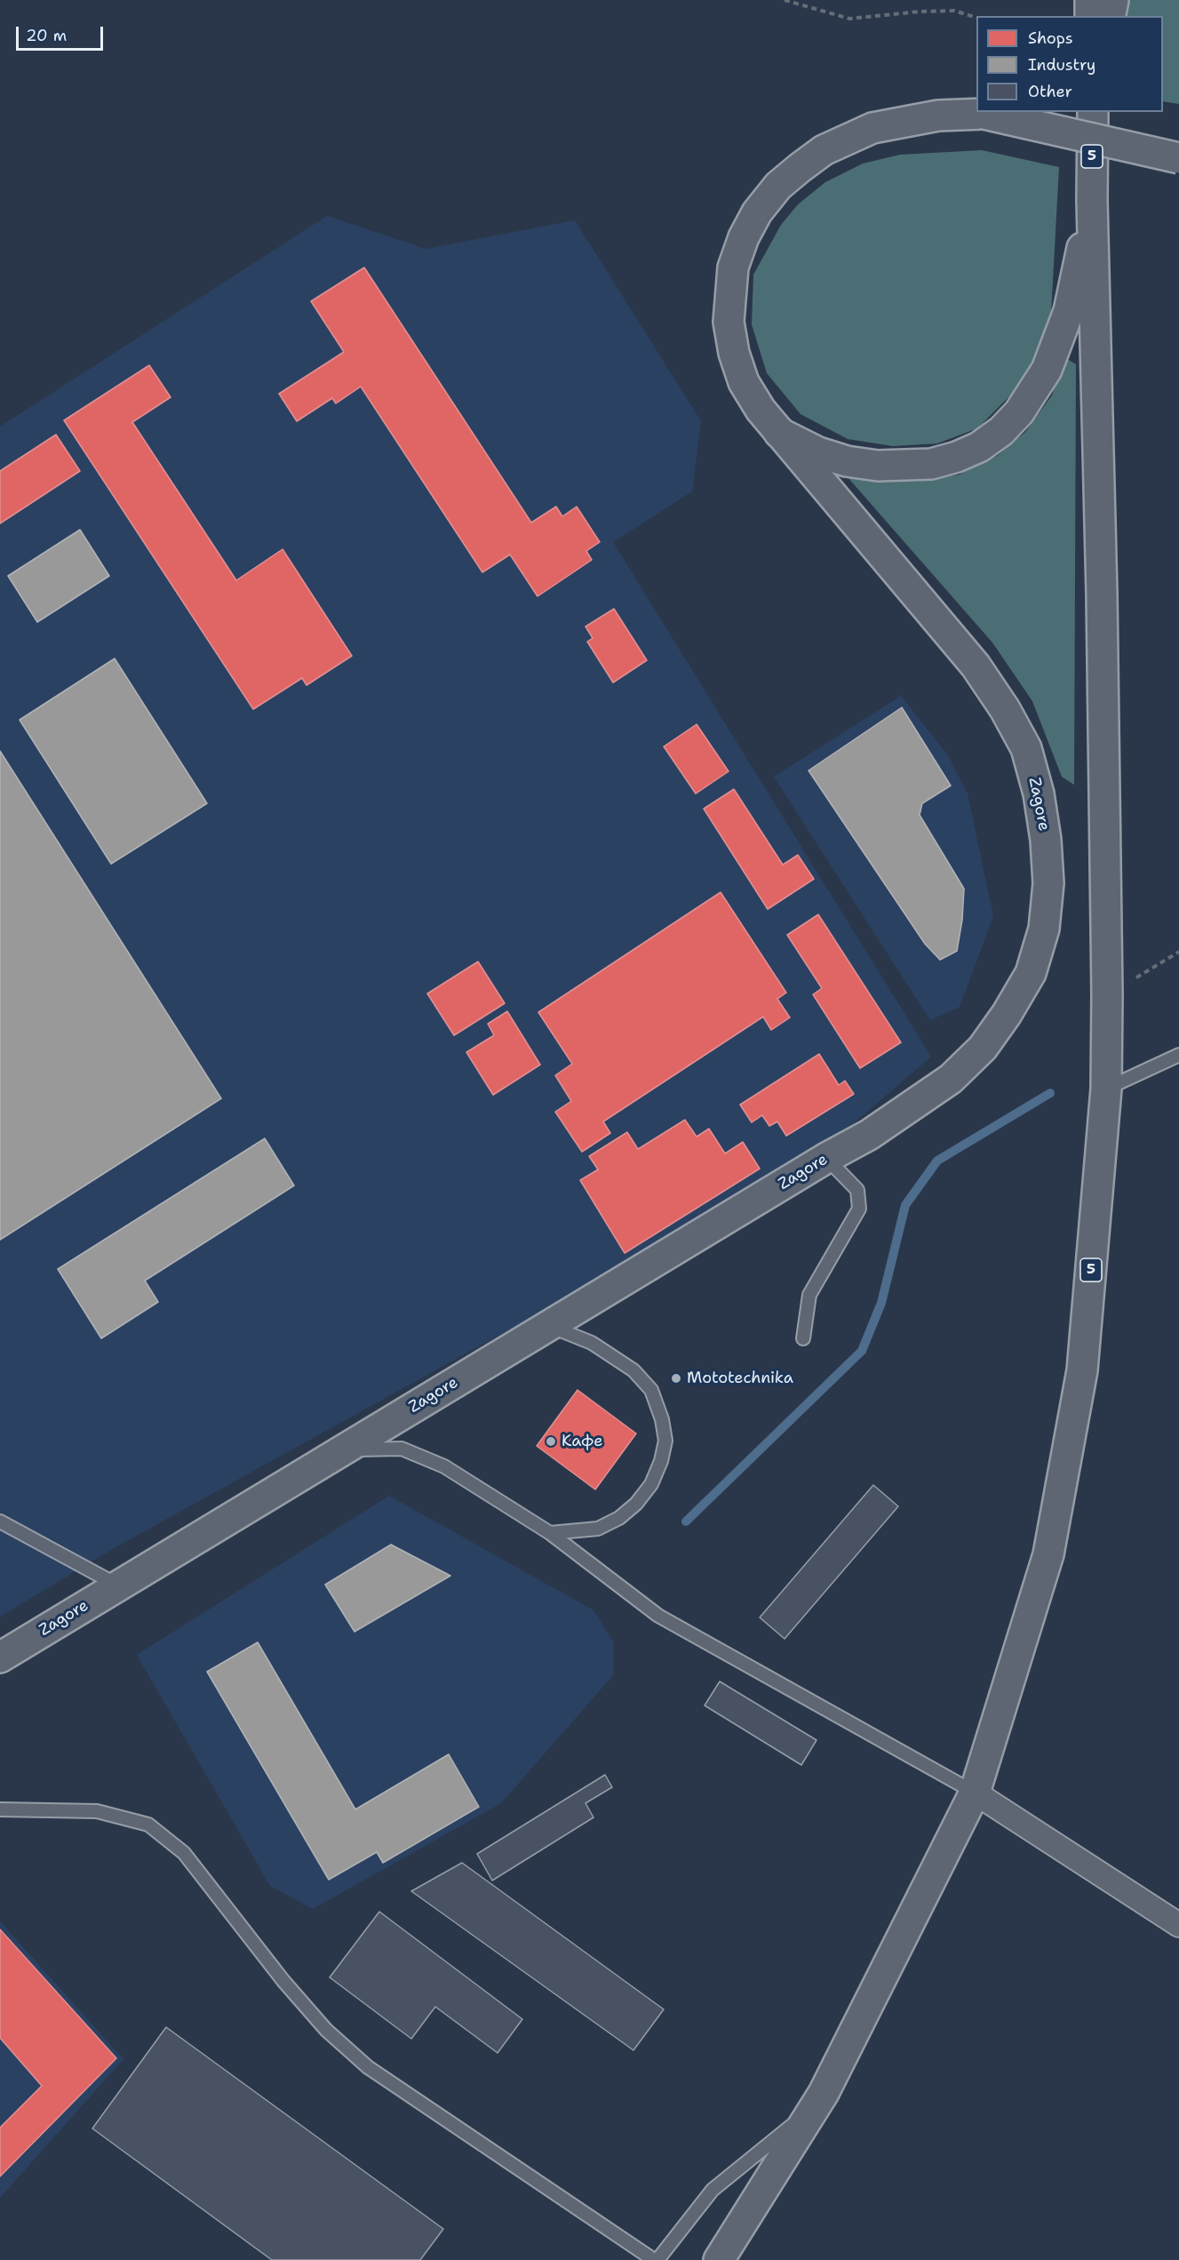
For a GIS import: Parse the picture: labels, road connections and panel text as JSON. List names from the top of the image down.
{
  "streets": {
    "main road": ["5", "Zagore"]
  },
  "places": ["Mototechnika", "Кафе"],
  "legend": ["Shops", "Industry", "Other"],
  "scale_bar": "20 m"
}
